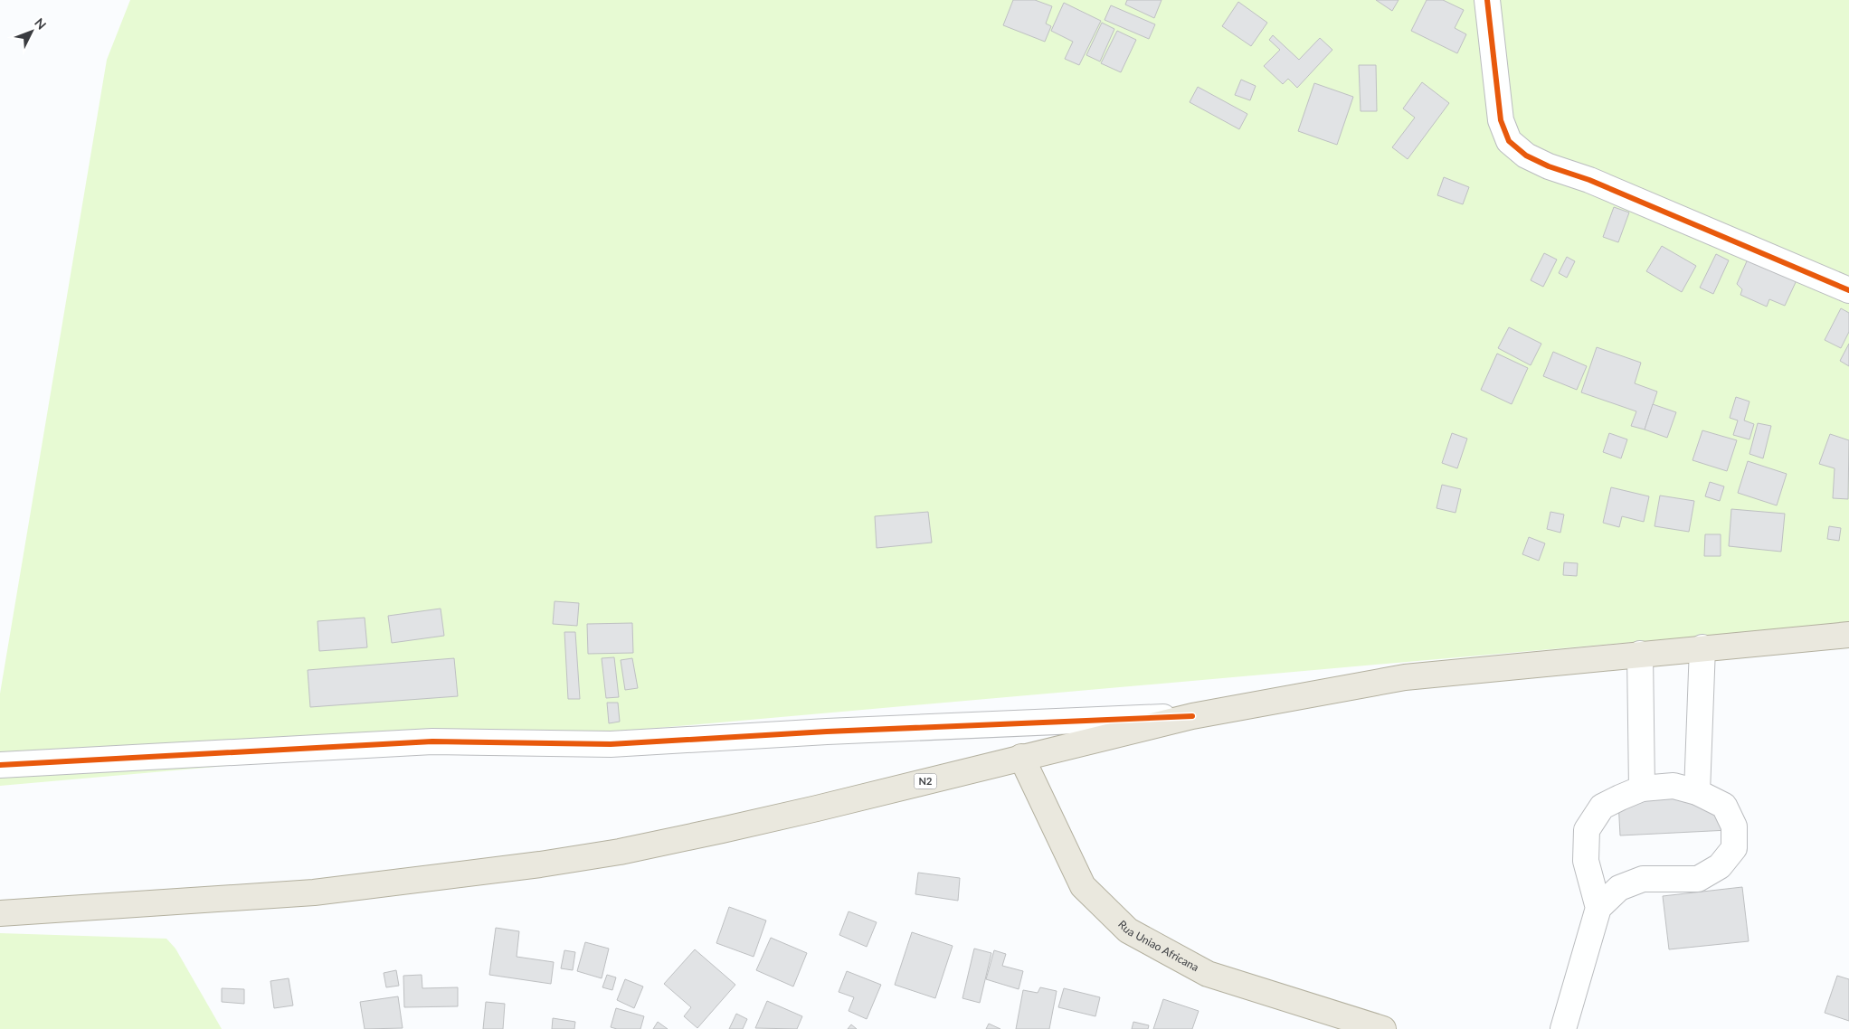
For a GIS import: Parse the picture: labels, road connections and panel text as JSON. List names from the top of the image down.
{
  "streets": {
    "main road": ["N2", "Rua Uniao Africana"]
  },
  "crossings": [
    ["N2", "Rua Uniao Africana"]
  ],
  "north": "top right"
}
